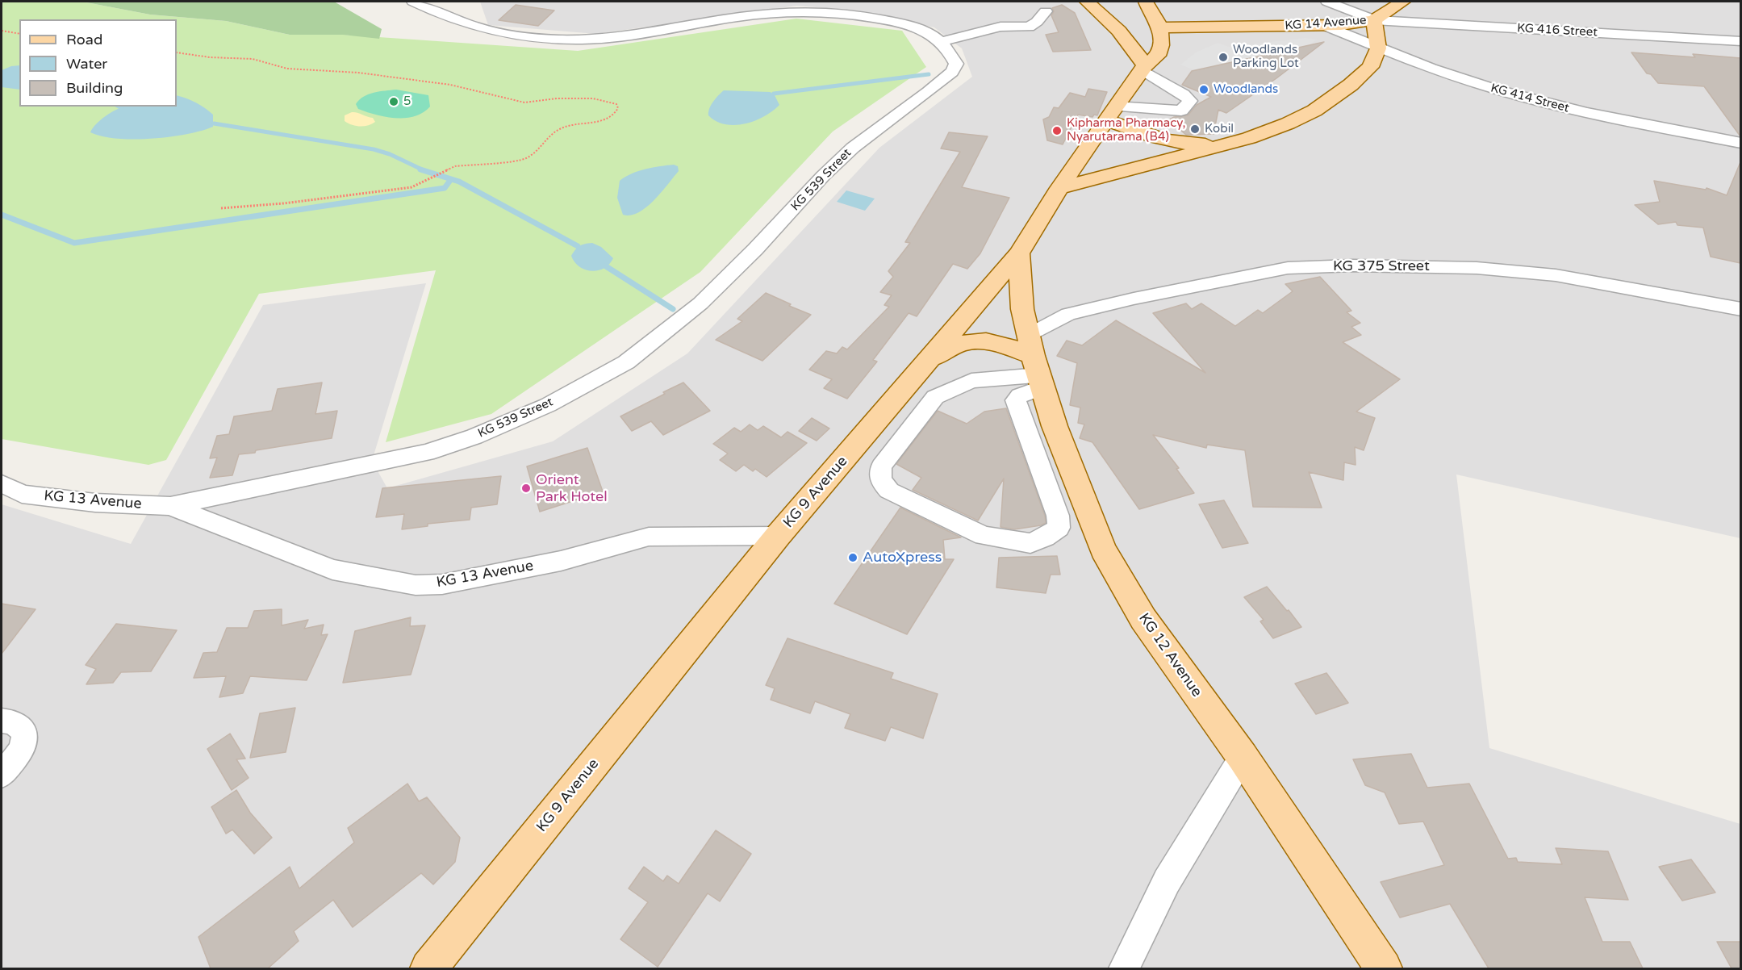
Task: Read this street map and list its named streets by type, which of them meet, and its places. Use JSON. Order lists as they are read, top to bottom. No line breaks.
{"streets":{"main road":["KG 14 Avenue","KG 9 Avenue","KG 12 Avenue"],"street":["KG 416 Street","KG 414 Street","KG 539 Street","KG 375 Street","KG 13 Avenue"]},"crossings":[["KG 14 Avenue","KG 416 Street"],["KG 14 Avenue","KG 414 Street"],["KG 14 Avenue","KG 9 Avenue"],["KG 539 Street","KG 13 Avenue"],["KG 375 Street","KG 12 Avenue"],["KG 9 Avenue","KG 13 Avenue"],["KG 9 Avenue","KG 12 Avenue"]],"places":["Woodlands Parking Lot","Woodlands","5","Kobil","Kipharma Pharmacy, Nyarutarama (B4)","Orient Park Hotel","AutoXpress"],"legend":["Road","Water","Building"]}
